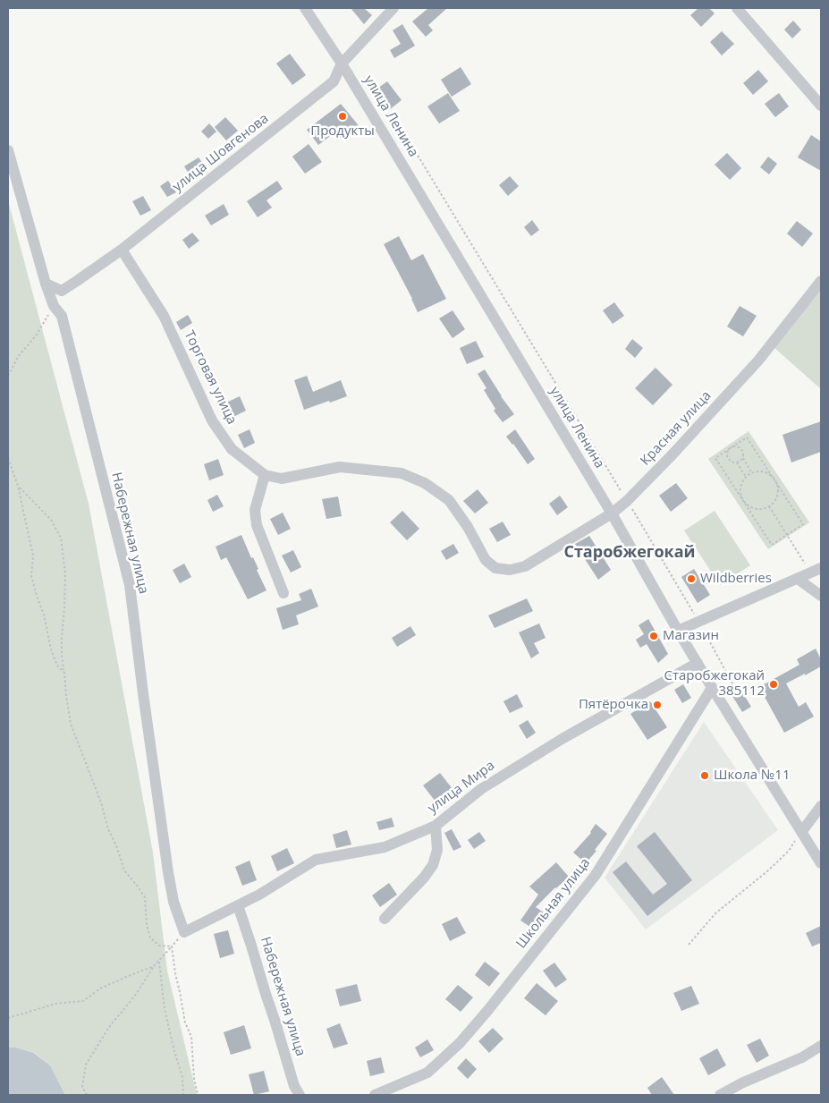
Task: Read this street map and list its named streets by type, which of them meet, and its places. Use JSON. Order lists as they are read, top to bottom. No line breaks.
{"streets":{"street":["улица Ленина","улица Шовгенова","Торговая улица","Красная улица","Набережная улица","улица Мира","Школьная улица"]},"crossings":[["улица Ленина","улица Шовгенова"],["улица Ленина","Красная улица"],["улица Ленина","улица Мира"],["улица Ленина","Школьная улица"],["улица Шовгенова","Торговая улица"],["Торговая улица","Красная улица"],["Набережная улица","улица Мира"]],"districts":["Старобжегокай"],"places":["Продукты","Wildberries","Магазин","Старобжегокай 385112","Пятёрочка","Школа №11"]}
